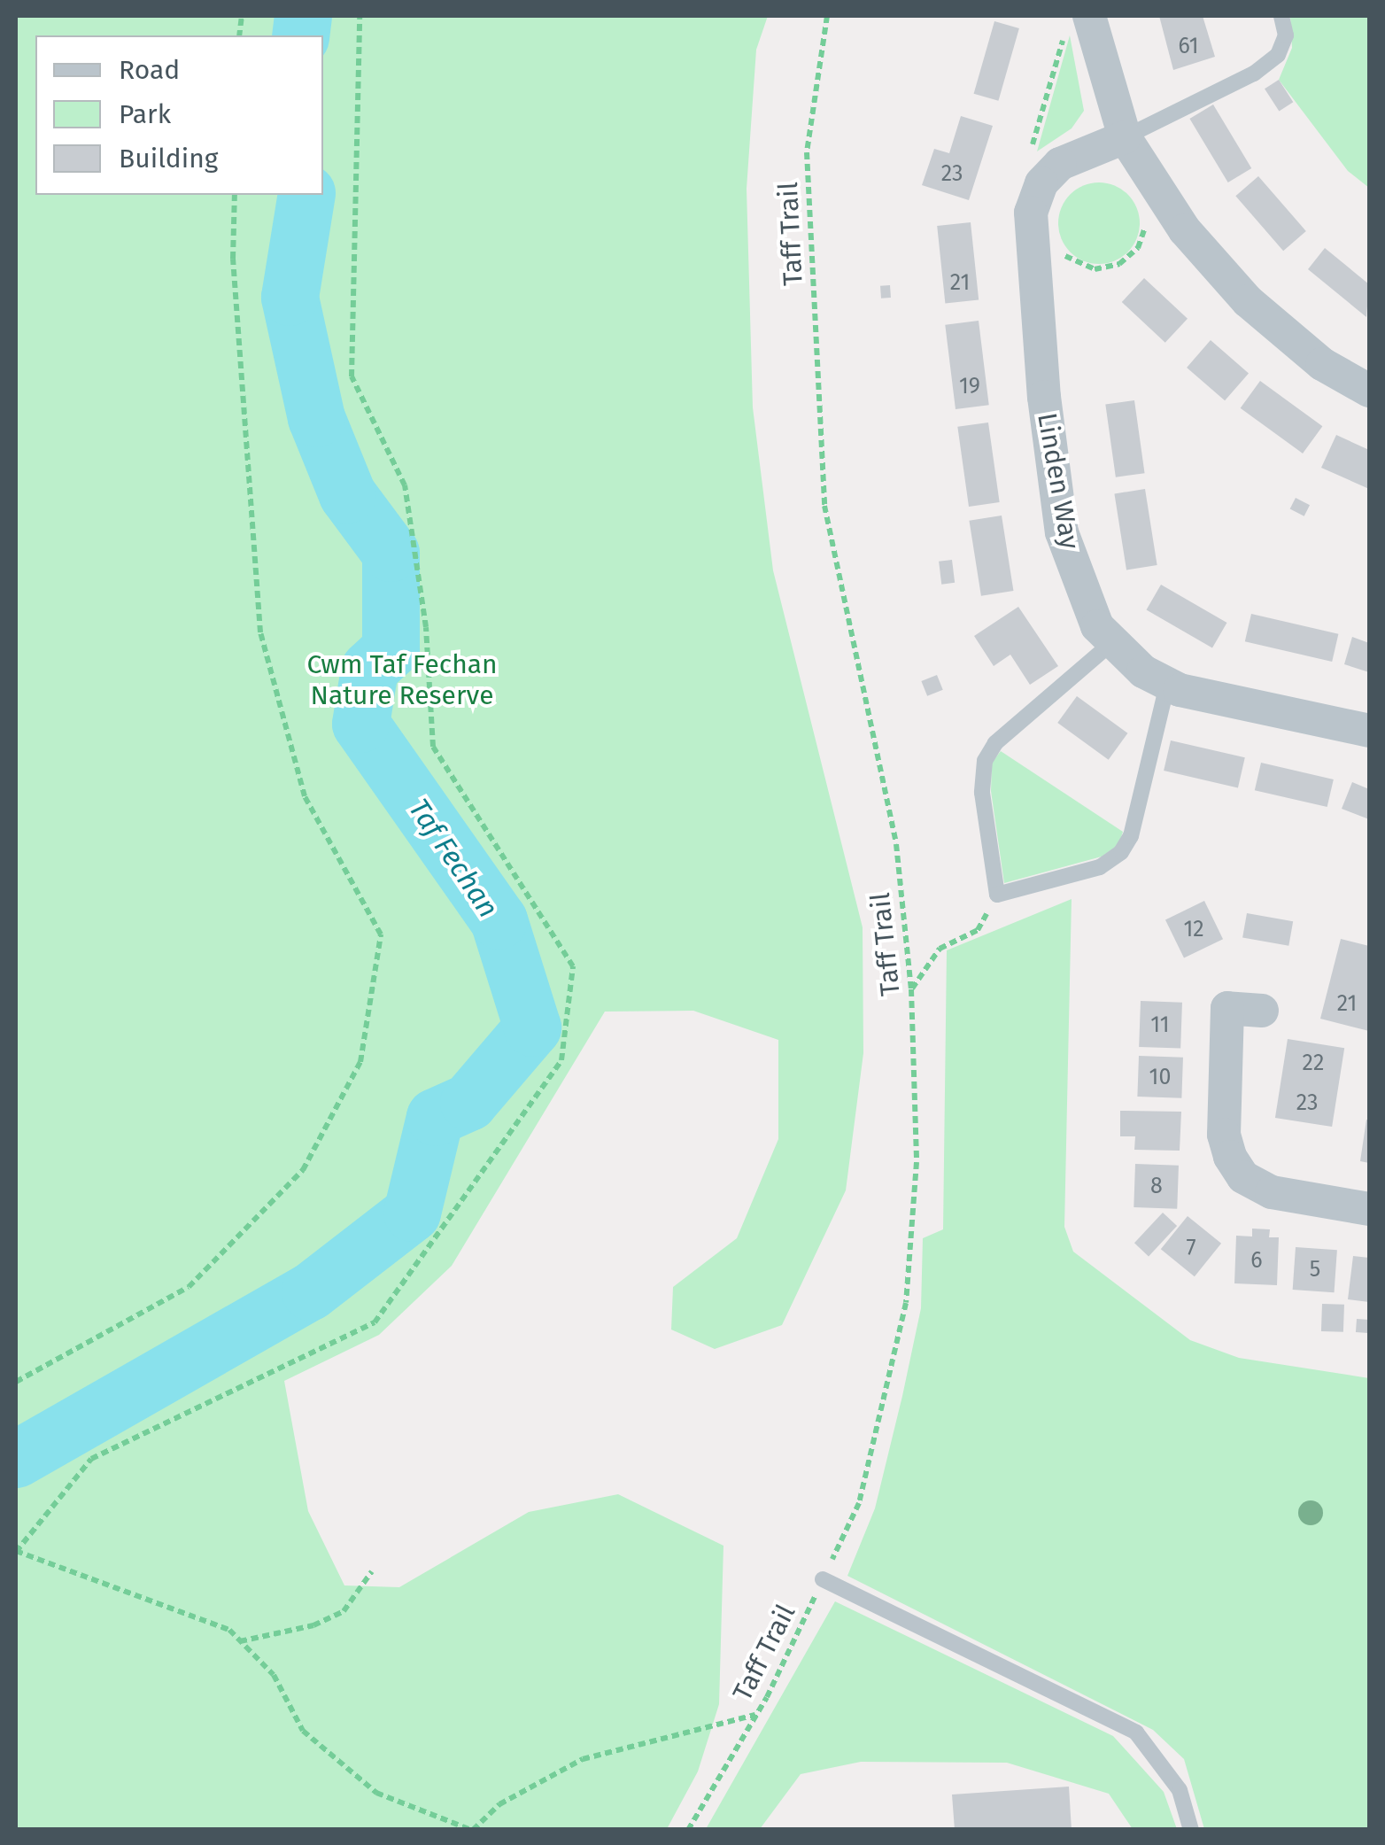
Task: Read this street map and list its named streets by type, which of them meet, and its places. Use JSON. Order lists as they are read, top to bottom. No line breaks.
{"streets":{"street":["Linden Way"],"path":["Taff Trail"]},"water":["Taf Fechan"],"parks":["Cwm Taf Fechan Nature Reserve"],"house_numbers":["61","23","21","19","12","21","11","22","10","23","8","7","6","5"],"legend":["Road","Park","Building"]}
